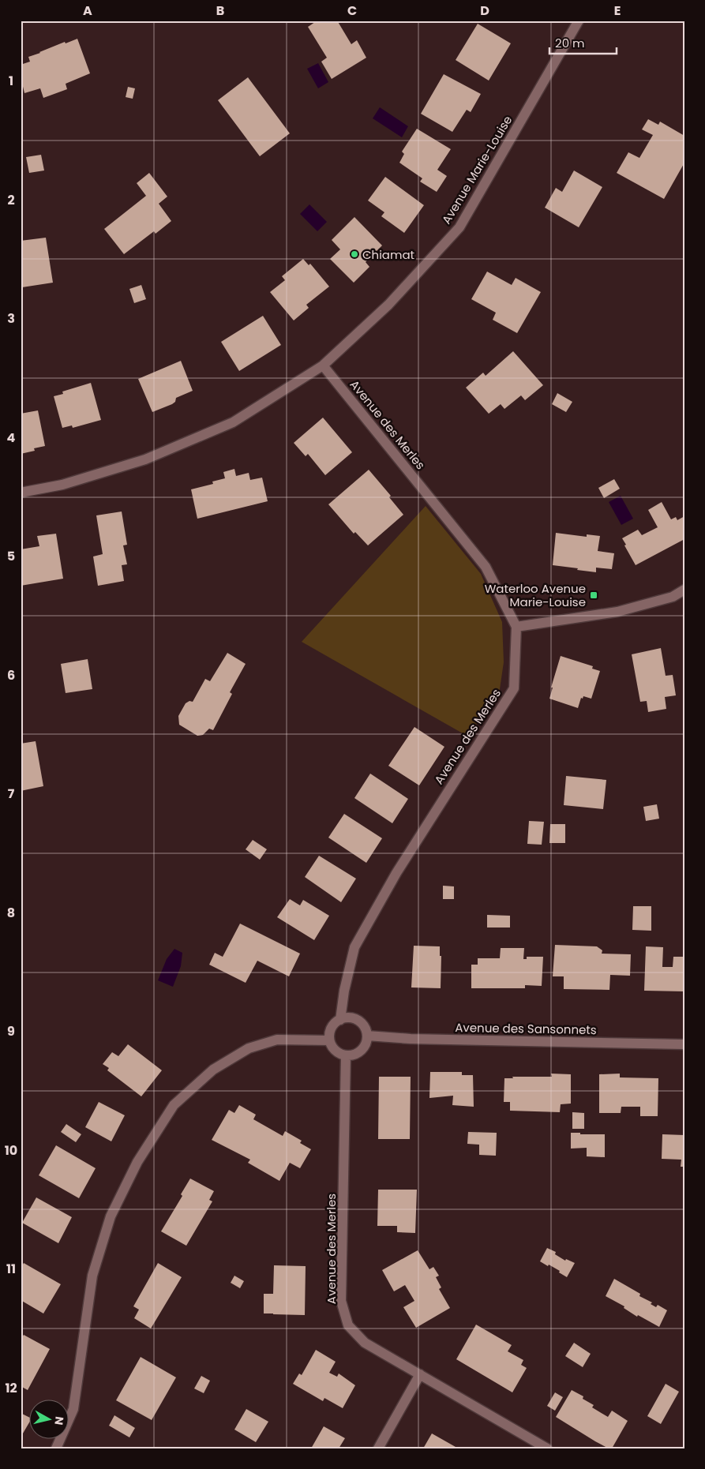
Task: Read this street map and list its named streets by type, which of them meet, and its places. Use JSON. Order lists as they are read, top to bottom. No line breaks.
{"streets":{"street":["Avenue Marie-Louise","Avenue des Merles","Avenue des Sansonnets"]},"crossings":[["Avenue Marie-Louise","Avenue des Merles"],["Avenue des Merles","Avenue des Sansonnets"]],"places":{"other":["Chiamat"],"transit":["Waterloo Avenue Marie-Louise"]},"scale_bar":"20 m","north":"right","grid":{"columns":["A","B","C","D","E"],"rows":["1","2","3","4","5","6","7","8","9","10","11","12"]}}
